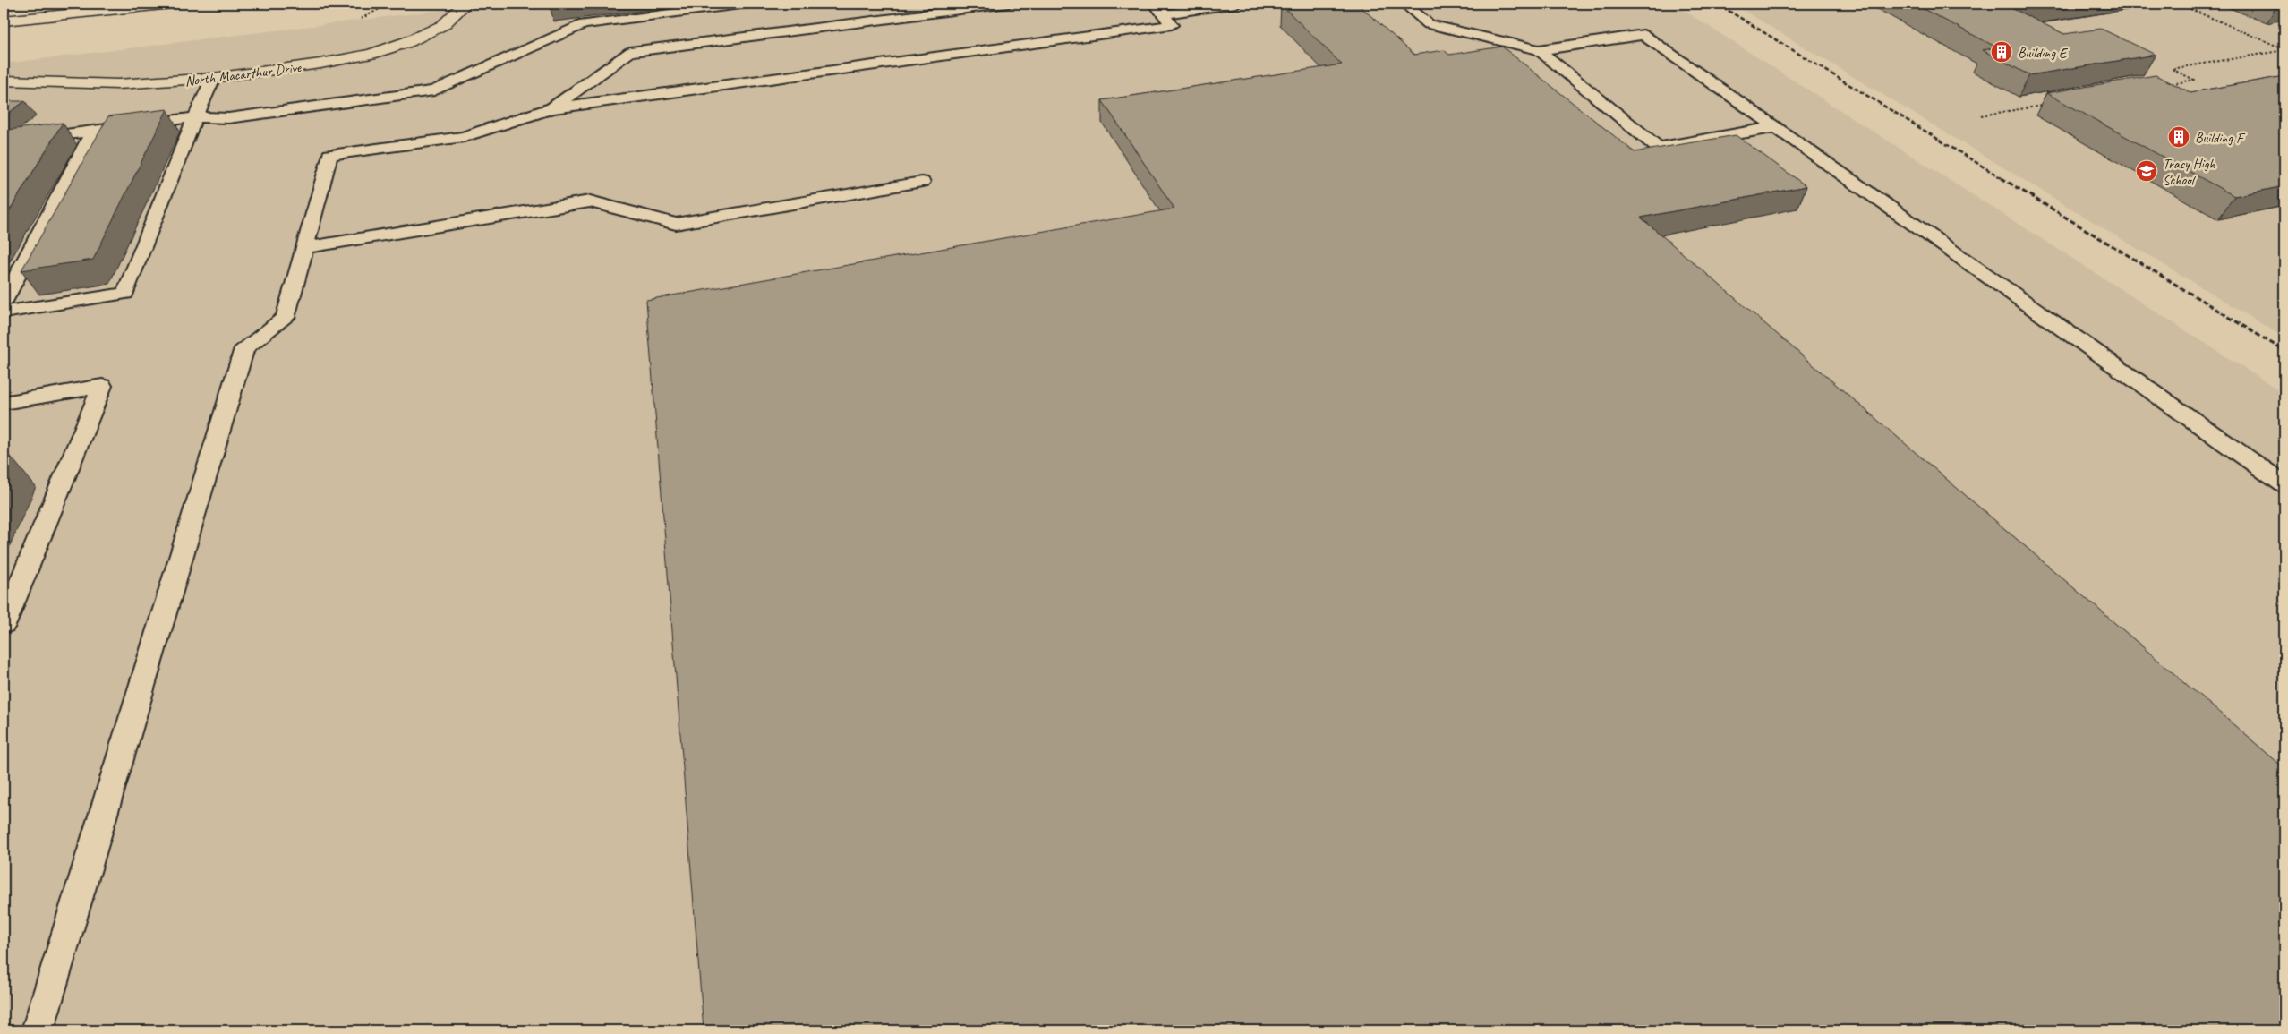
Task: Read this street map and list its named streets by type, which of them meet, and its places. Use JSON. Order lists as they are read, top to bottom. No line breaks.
{"streets":{"main road":["North Macarthur Drive"]},"places":{"building":["Building E","Building F"],"school or university":["Tracy High School"]}}
